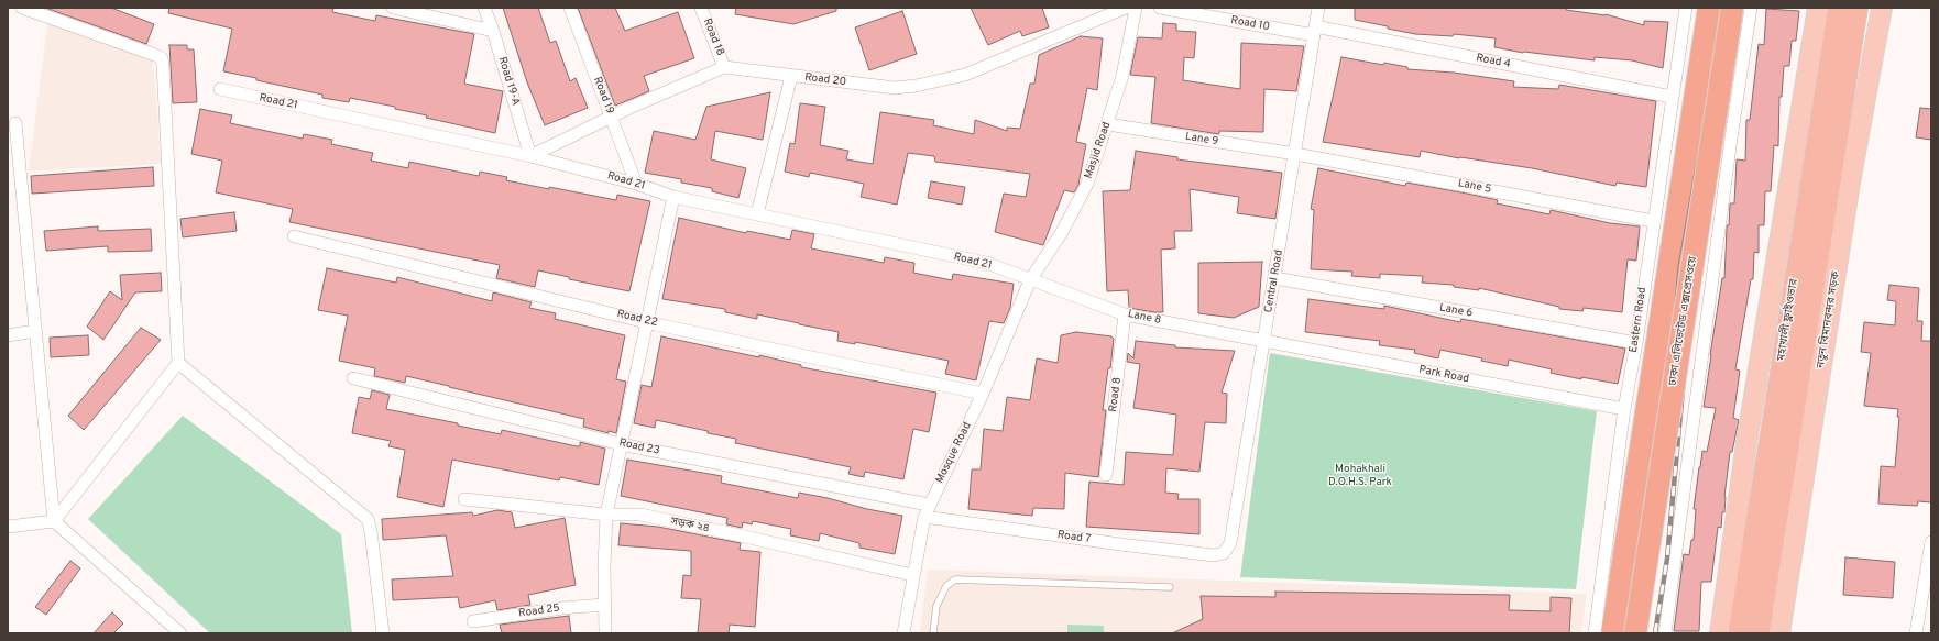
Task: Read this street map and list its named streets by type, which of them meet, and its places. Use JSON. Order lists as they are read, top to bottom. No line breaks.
{"streets":{"highway":["মহাখালী ফ্লাইওভার","ঢাকা এলিভেটেড এক্সপ্রেসওয়ে"],"main road":["নতুন বিমানবন্দর সড়ক"],"street":["Road 10","Road 18","Road 4","Road 20","Road 19-A","Road 19","Road 21","Lane 9","Masjid Road","Lane 5","Central Road","Lane 6","Lane 8","Road 22","Eastern Road","Park Road","Road 8","Road 23","Mosque Road","সড়ক ২৪","Road 7","Road 25"]},"crossings":[["Road 10","Road 4"],["Road 10","Central Road"],["Road 18","Road 20"],["Road 4","Central Road"],["Road 4","Eastern Road"],["Road 19-A","Road 21"],["Road 19","Road 21"],["Road 21","Masjid Road"],["Road 21","Lane 8"],["Road 21","Mosque Road"],["Lane 9","Masjid Road"],["Lane 9","Lane 5"],["Lane 9","Central Road"],["Masjid Road","Lane 8"],["Masjid Road","Mosque Road"],["Lane 5","Central Road"],["Lane 5","Eastern Road"],["Central Road","Lane 6"],["Central Road","Lane 8"],["Central Road","Park Road"],["Central Road","Road 7"],["Lane 6","Eastern Road"],["Lane 8","Park Road"],["Lane 8","Road 8"],["Lane 8","Mosque Road"],["Road 22","Mosque Road"],["Eastern Road","Park Road"],["Road 23","Mosque Road"],["Road 23","Road 7"],["Mosque Road","সড়ক ২৪"],["Mosque Road","Road 7"]],"parks":["Mohakhali D.O.H.S. Park"]}
